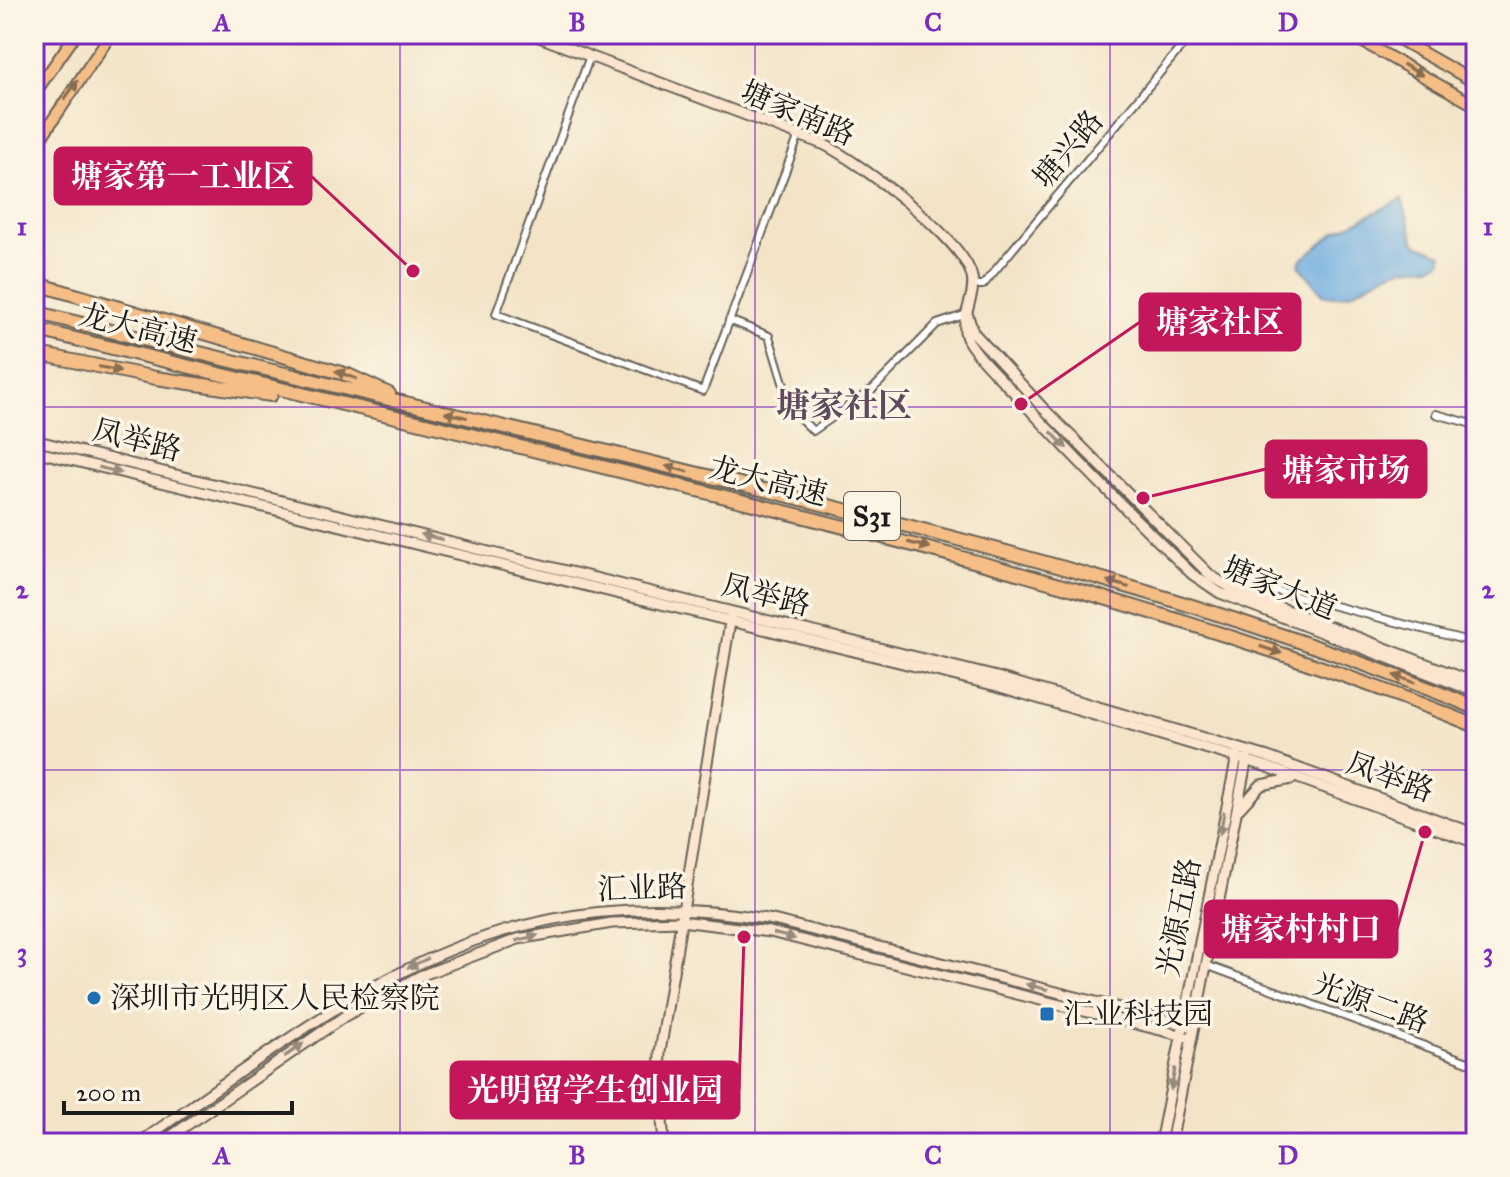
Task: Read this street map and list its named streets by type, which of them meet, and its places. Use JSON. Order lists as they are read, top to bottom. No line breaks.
{"streets":{"highway":["龙大高速","S31"],"street":["塘家南路","塘兴路","凤举路","塘家大道","汇业路","光源五路","光源二路"]},"crossings":[["塘家南路","塘兴路"],["凤举路","光源五路"],["汇业路","光源五路"],["光源五路","光源二路"]],"districts":["塘家社区"],"places":{"other":["塘家第一工业区","塘家社区","塘家市场","塘家村村口","光明留学生创业园","深圳市光明区人民检察院"],"transit":["汇业科技园"]},"scale_bar":"200 m","grid":{"columns":["A","B","C","D"],"rows":["1","2","3"]}}
